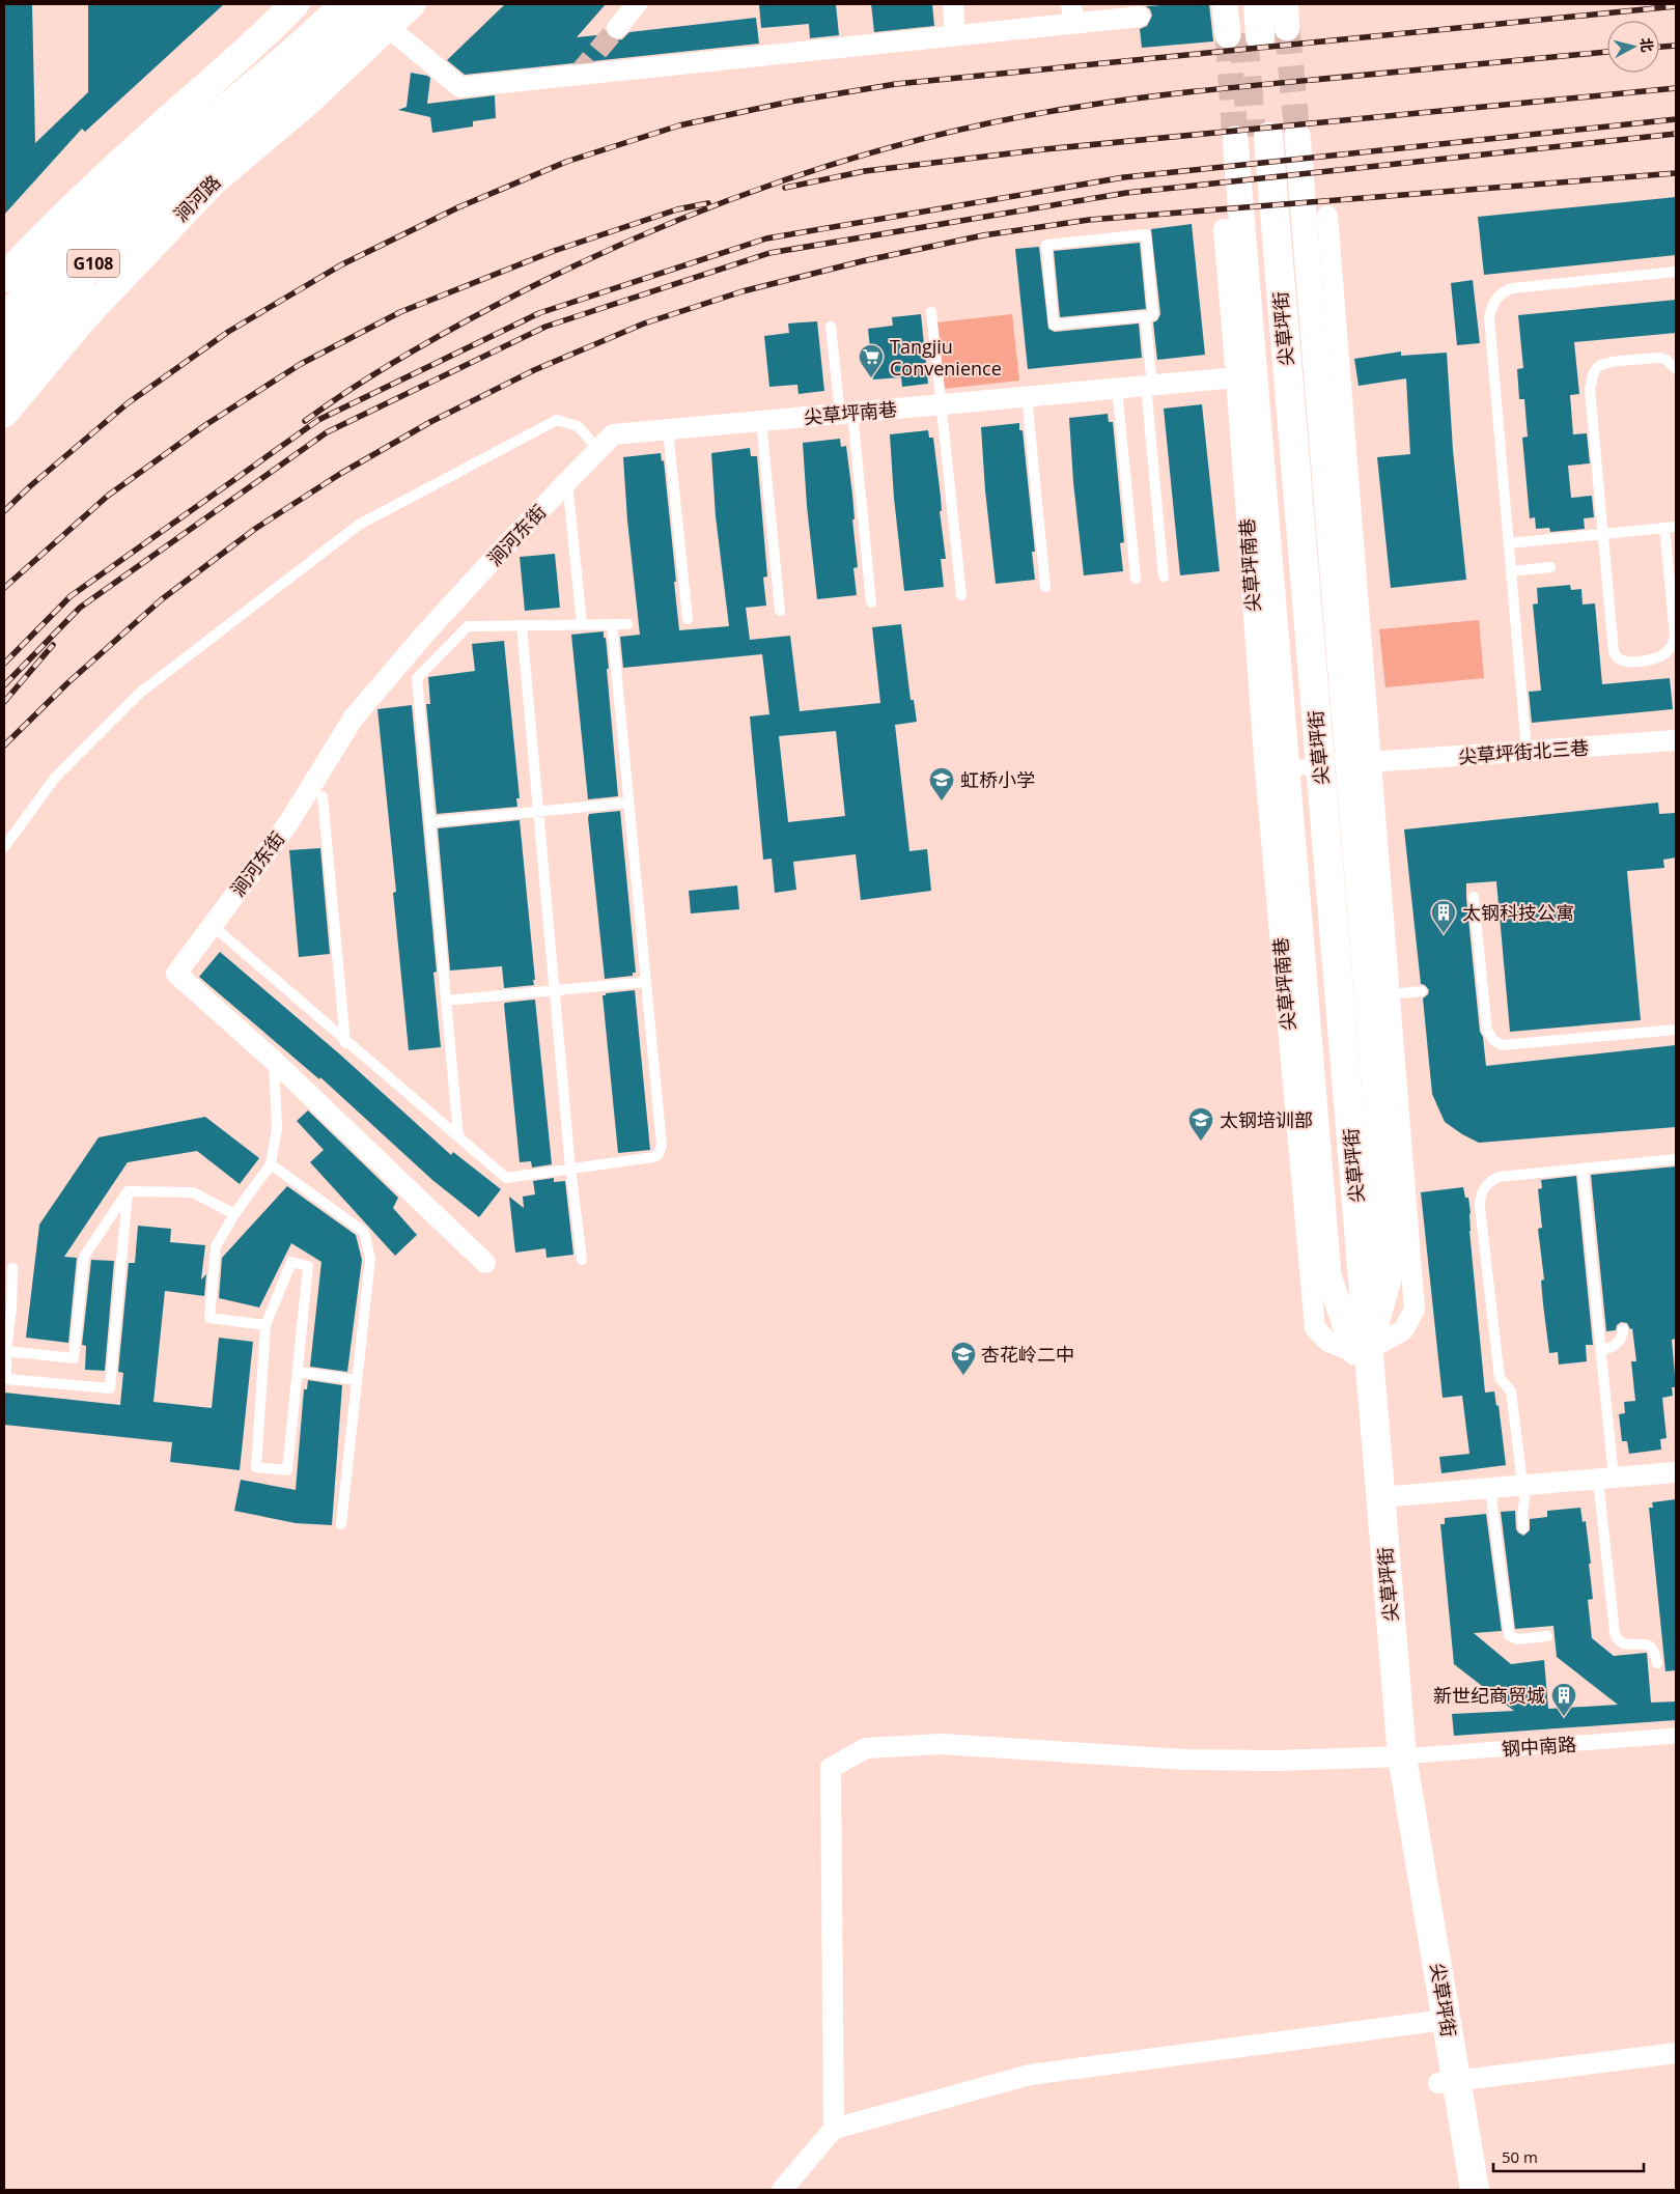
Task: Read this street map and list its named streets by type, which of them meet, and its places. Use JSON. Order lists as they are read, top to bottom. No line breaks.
{"streets":{"main road":["涧河路","G108","尖草坪街"],"street":["尖草坪南巷","涧河东街","尖草坪街北三巷","钢中南路"]},"crossings":[["尖草坪街","尖草坪南巷"],["尖草坪街","钢中南路"],["尖草坪南巷","涧河东街"]],"places":{"supermarket":["Tangjiu Convenience"],"school or university":["虹桥小学","太钢培训部","杏花岭二中"],"building":["太钢科技公寓","新世纪商贸城"]},"scale_bar":"50 m","north":"right"}
